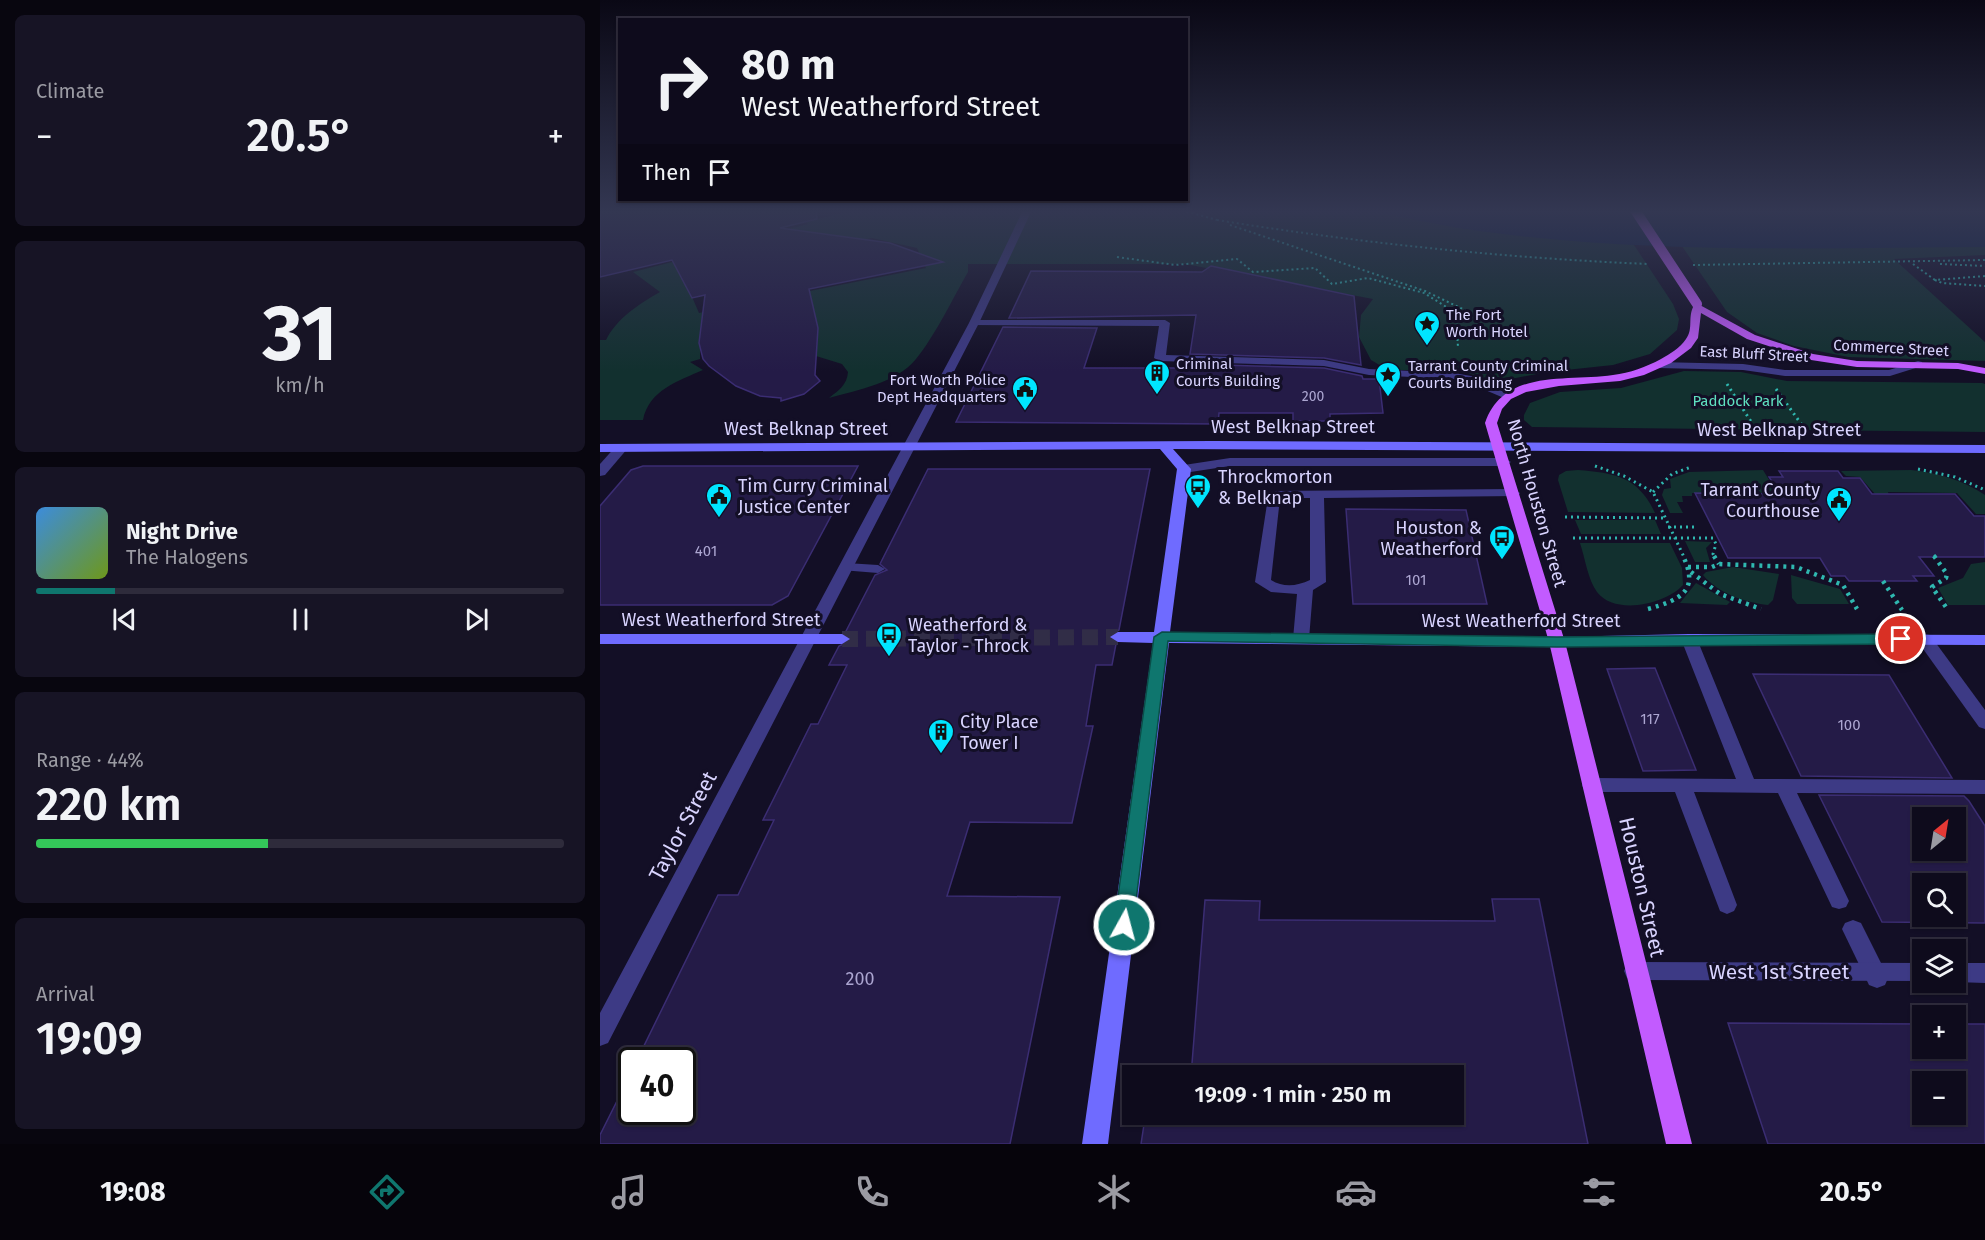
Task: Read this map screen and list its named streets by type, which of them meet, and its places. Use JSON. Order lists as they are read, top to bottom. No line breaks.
{"streets":{"main road":["Commerce Street","West Belknap Street","North Houston Street","West Weatherford Street","Houston Street"],"street":["East Bluff Street","Taylor Street","West 1st Street"]},"crossings":[["Commerce Street","East Bluff Street"],["Commerce Street","North Houston Street"],["East Bluff Street","North Houston Street"],["West Belknap Street","North Houston Street"],["West Belknap Street","Taylor Street"],["North Houston Street","West Weatherford Street"],["North Houston Street","Houston Street"],["West Weatherford Street","Taylor Street"],["West Weatherford Street","Houston Street"],["Houston Street","West 1st Street"]],"parks":["Paddock Park"],"places":{"place":["The Fort Worth Hotel","Tarrant County Criminal Courts Building"],"building":["Criminal Courts Building","City Place Tower I"],"public building":["Fort Worth Police Dept Headquarters","Tim Curry Criminal Justice Center","Tarrant County Courthouse"],"bus stop":["Throckmorton & Belknap","Houston & Weatherford","Weatherford & Taylor - Throck"]},"house_numbers":["200","401","101","117","100","200"],"north":"top right","page":{"tile":["Climate",["31","km/h"],["Range · 44%","220 km"],["Arrival","19:09"]],"turn":["80 m","West Weatherford Street"],"heat":["−","20.5°","+"],"then":"Then","song":["Night Drive","The Halogens"],"map_buttons":["+","−"],"limit":"40","trip":"19:09 · 1 min · 250 m","tabs":["19:08","20.5°"]}}
